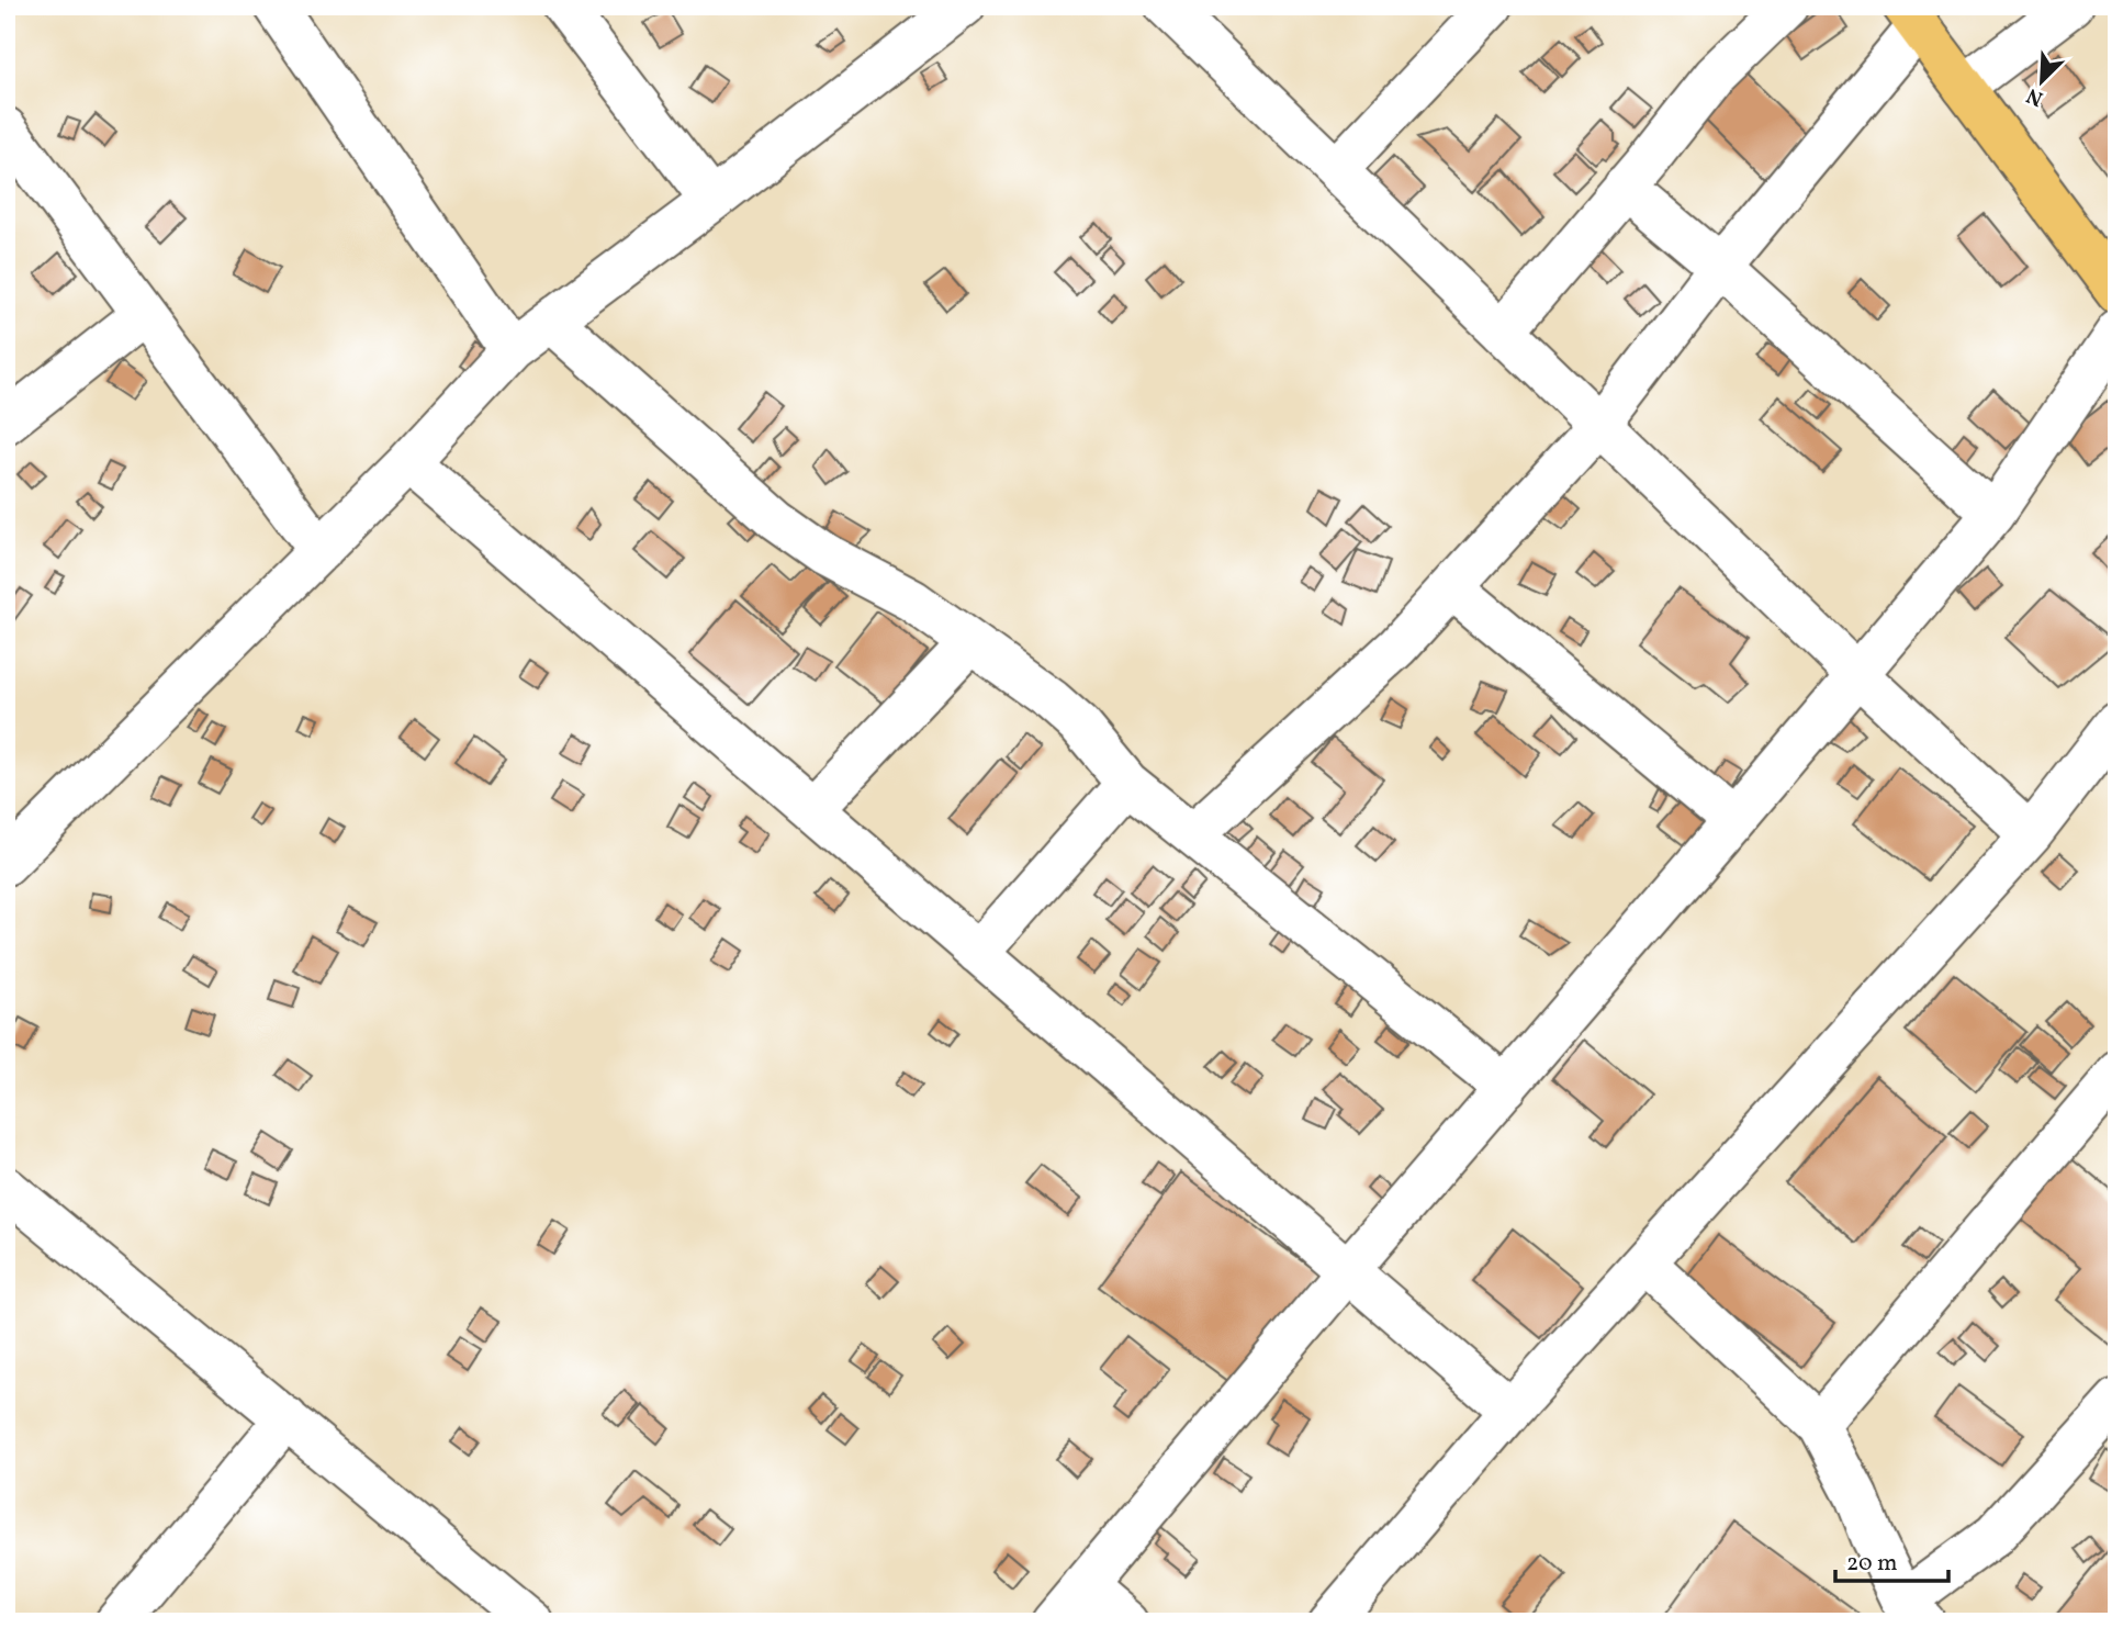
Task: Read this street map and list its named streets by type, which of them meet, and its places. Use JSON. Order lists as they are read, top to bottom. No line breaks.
{"scale_bar":"20 m","north":"bottom left"}
